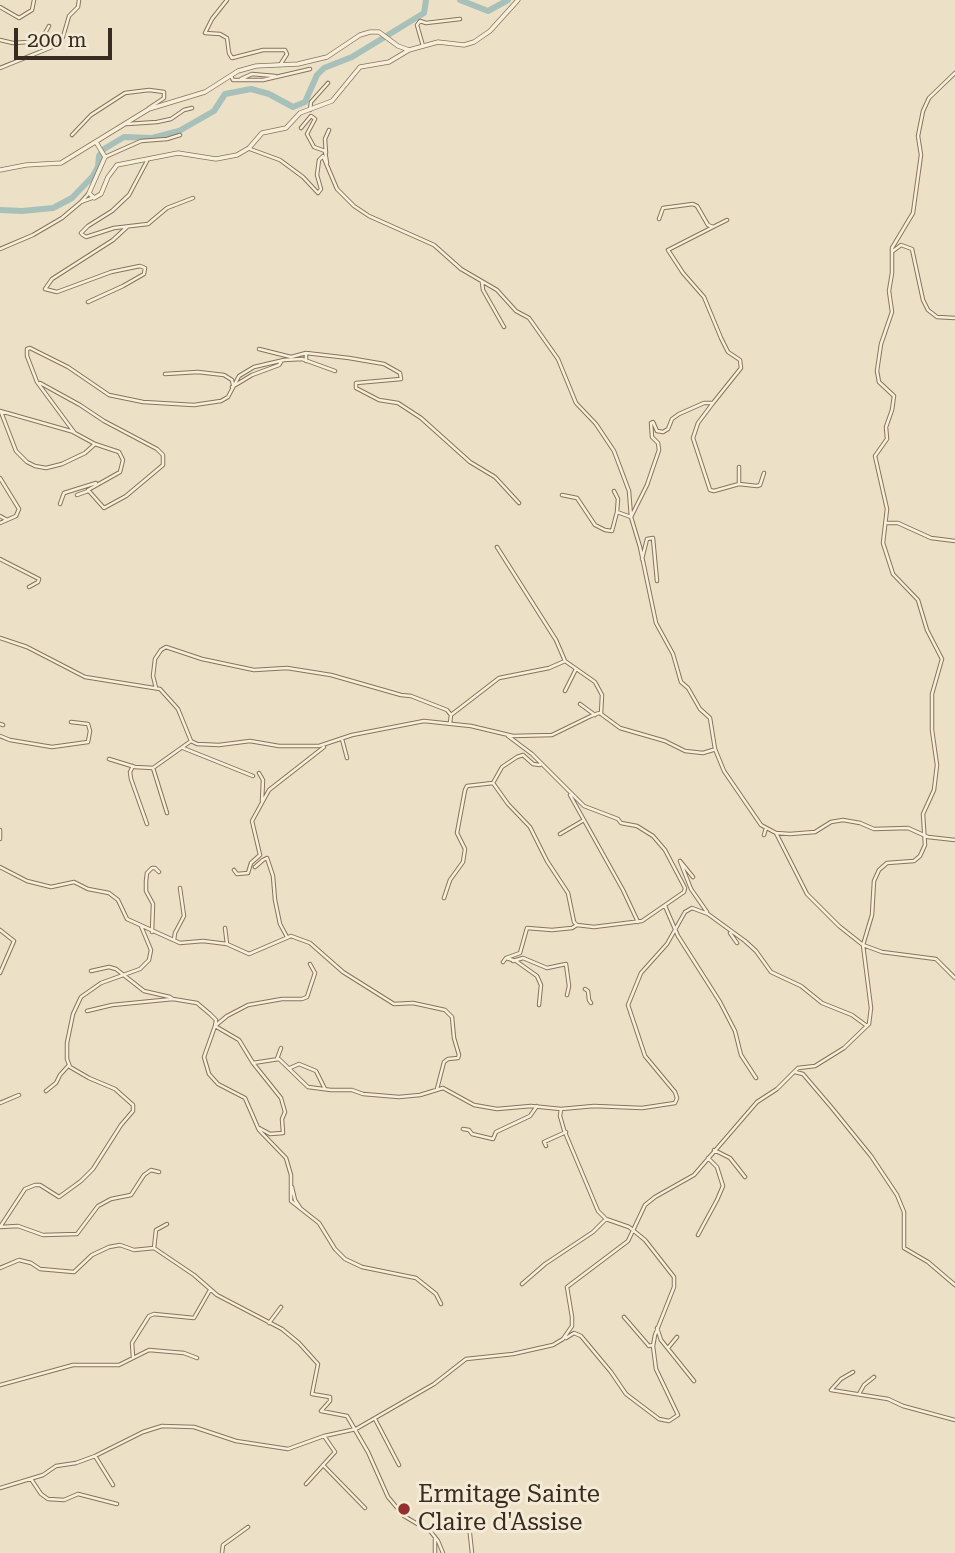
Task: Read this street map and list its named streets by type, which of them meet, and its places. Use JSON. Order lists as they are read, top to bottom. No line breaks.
{"places":["Ermitage Sainte Claire d'Assise"],"scale_bar":"200 m"}
